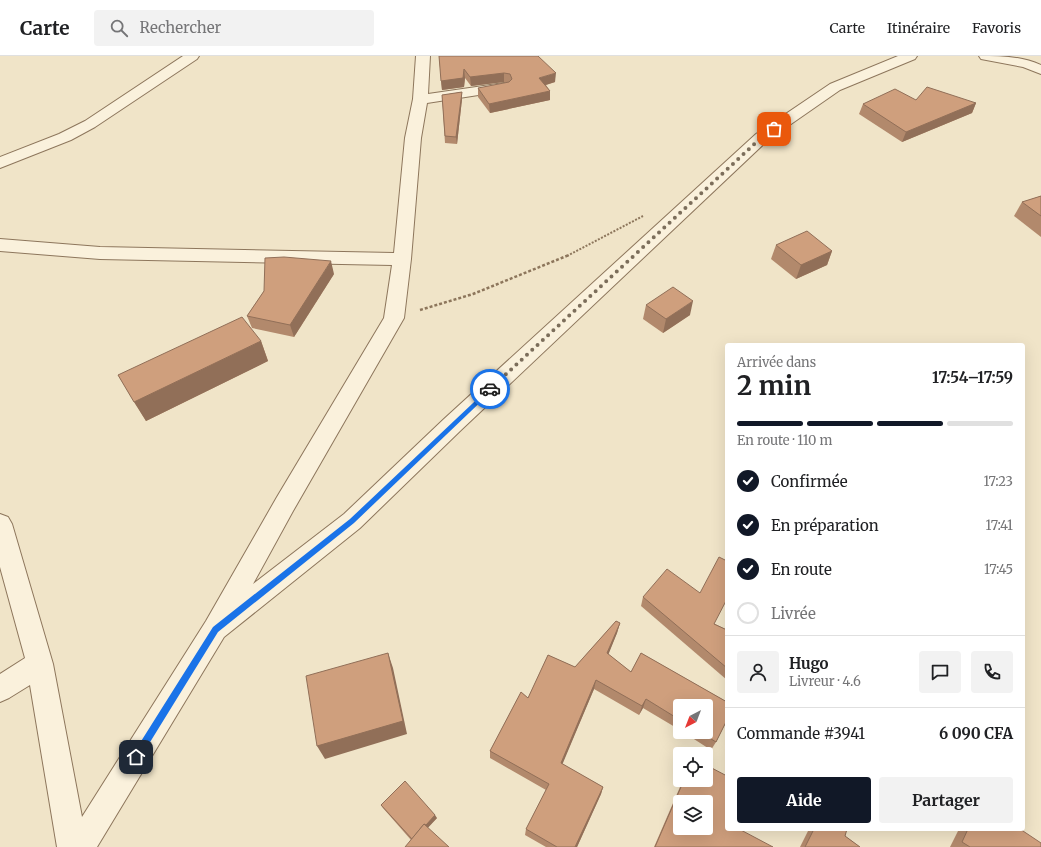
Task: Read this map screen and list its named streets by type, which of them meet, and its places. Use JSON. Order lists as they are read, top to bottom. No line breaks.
{"north":"bottom left","page":{"header":"Carte","search":"Rechercher","nav":["Carte","Itinéraire","Favoris"],"heading":["2 min","Arrivée dans","17:54–17:59"],"panel":["Hugo","Livreur · 4.6","Commande #3941","6 090 CFA"],"bar":"En route · 110 m","list":[["Confirmée","17:23"],["En préparation","17:41"],["En route","17:45"],"Livrée"],"buttons":["Aide","Partager"]}}
